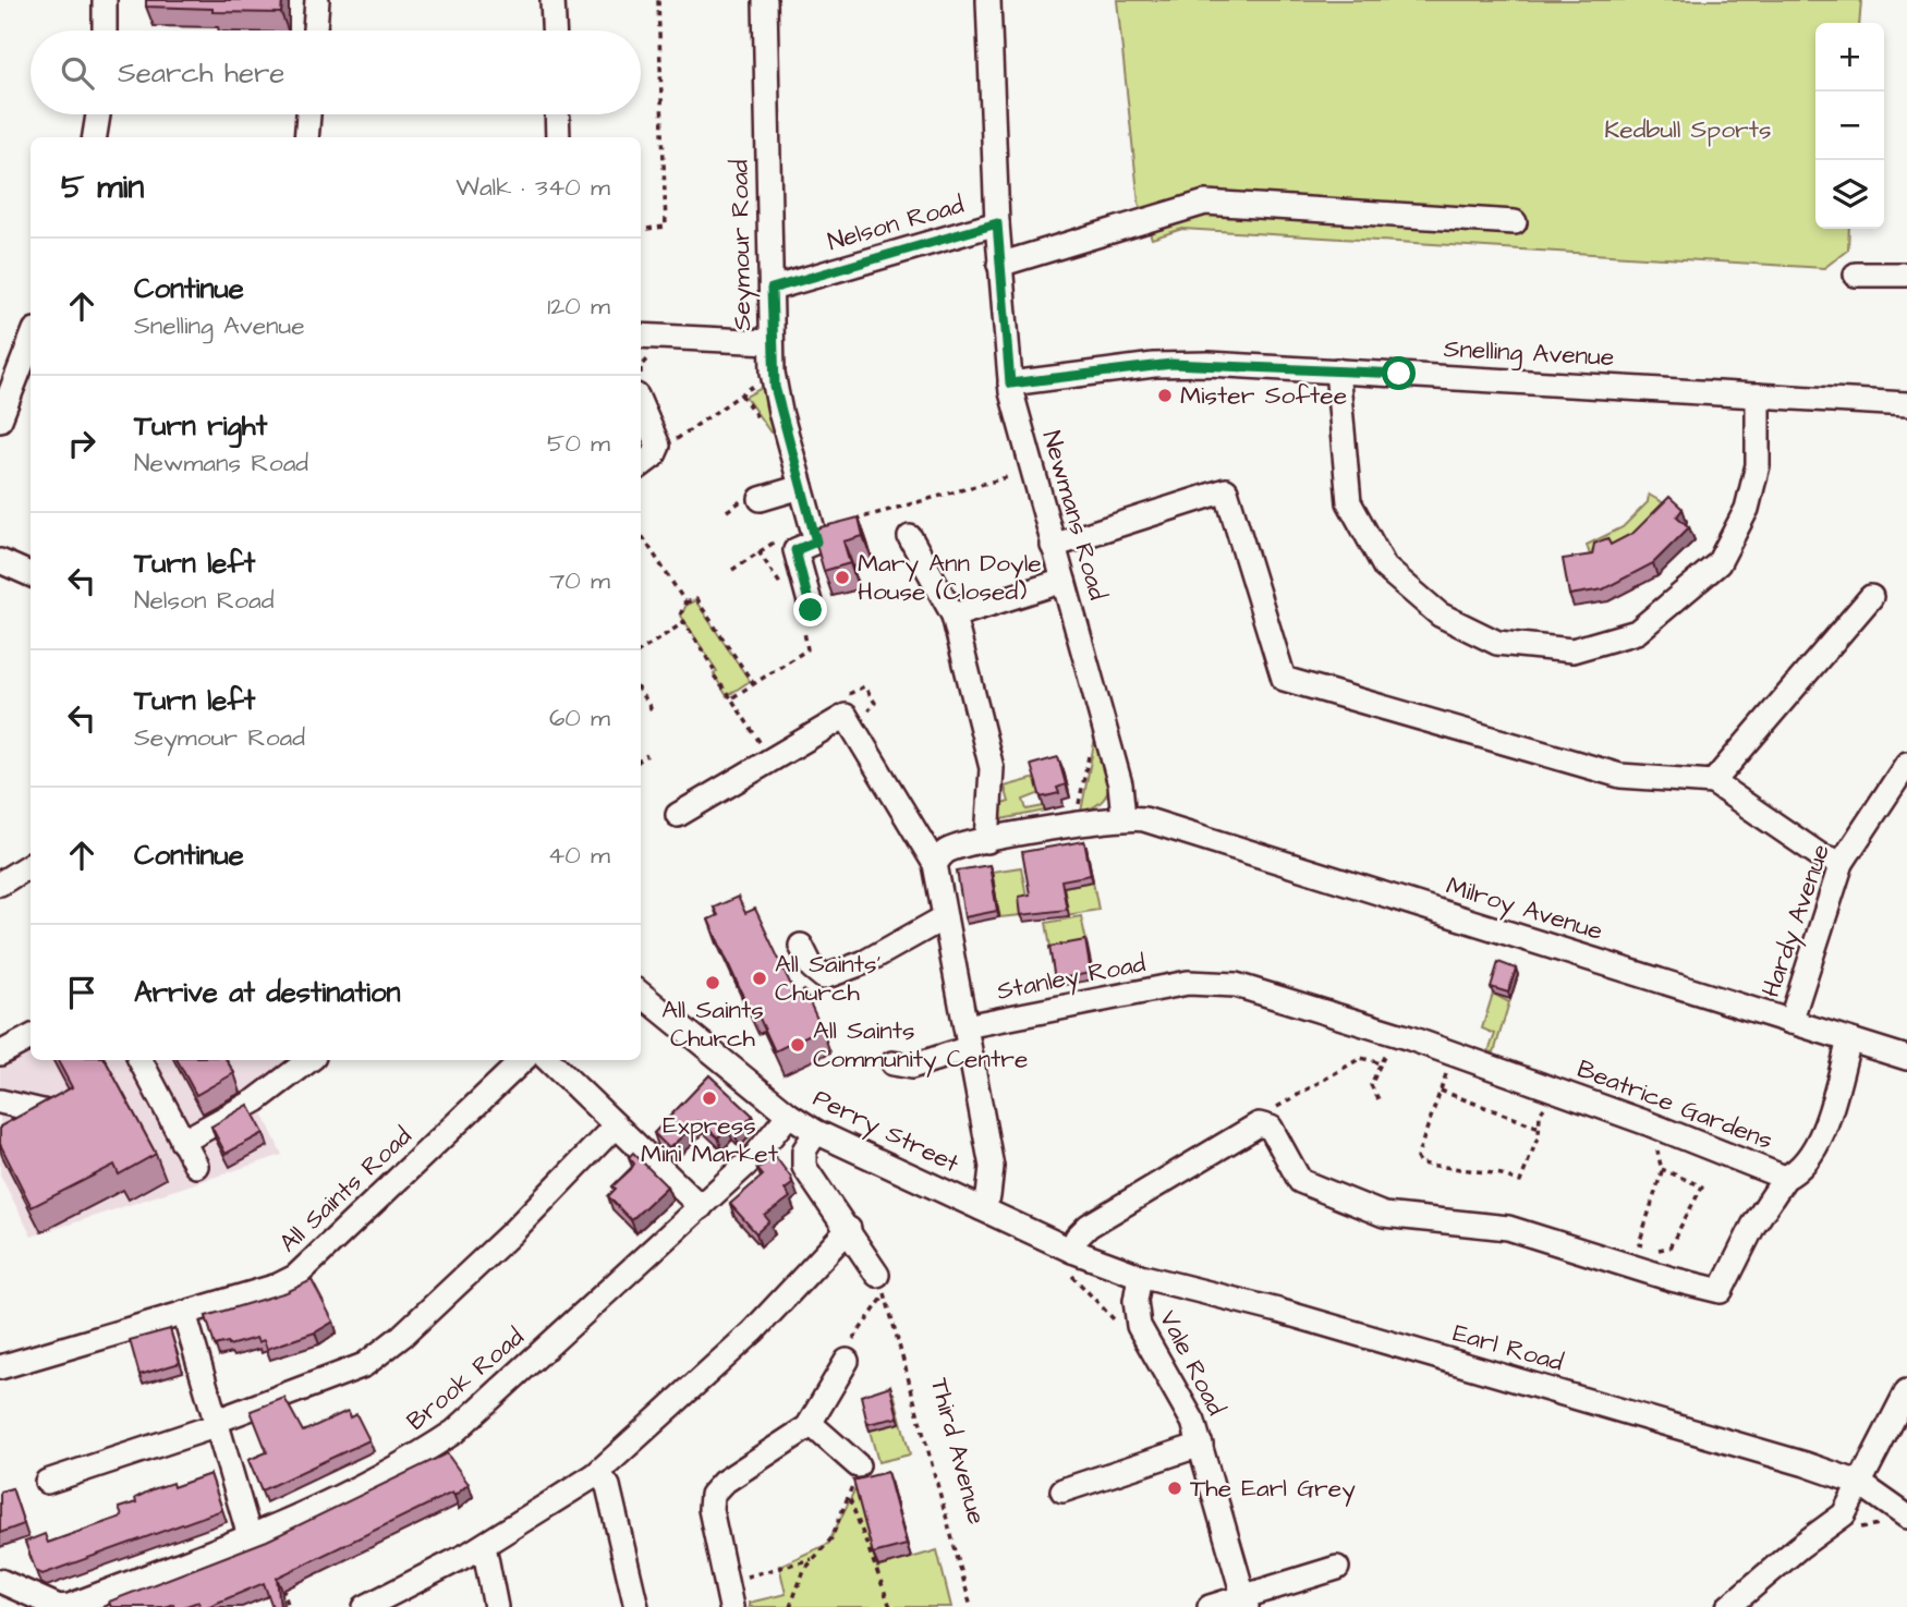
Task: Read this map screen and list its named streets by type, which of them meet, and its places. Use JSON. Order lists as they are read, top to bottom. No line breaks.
{"streets":{"street":["Nelson Road","Seymour Road","Snelling Avenue","Newmans Road","Milroy Avenue","Hardy Avenue","Stanley Road","Beatrice Gardens","Perry Street","All Saints Road","Earl Road","Vale Road","Brook Road"],"path":["Third Avenue"]},"crossings":[["Nelson Road","Seymour Road"],["Nelson Road","Newmans Road"],["Snelling Avenue","Newmans Road"],["Newmans Road","Milroy Avenue"],["Milroy Avenue","Hardy Avenue"],["Stanley Road","Beatrice Gardens"],["Perry Street","Earl Road"],["Perry Street","Vale Road"],["Perry Street","Brook Road"],["Earl Road","Vale Road"]],"parks":["Kedbull Sports"],"places":["Mister Softee","Mary Ann Doyle House (Closed)","All Saints' Church","All Saints Church","All Saints Community Centre","Express Mini Market","The Earl Grey"],"page":{"map_buttons":["+","−"],"search":"Search here","heading":["5 min","Walk · 340 m"],"list":[["Continue","Snelling Avenue","120 m"],["Turn right","Newmans Road","50 m"],["Turn left","Nelson Road","70 m"],["Turn left","Seymour Road","60 m"],["Continue","40 m"],"Arrive at destination"]}}
